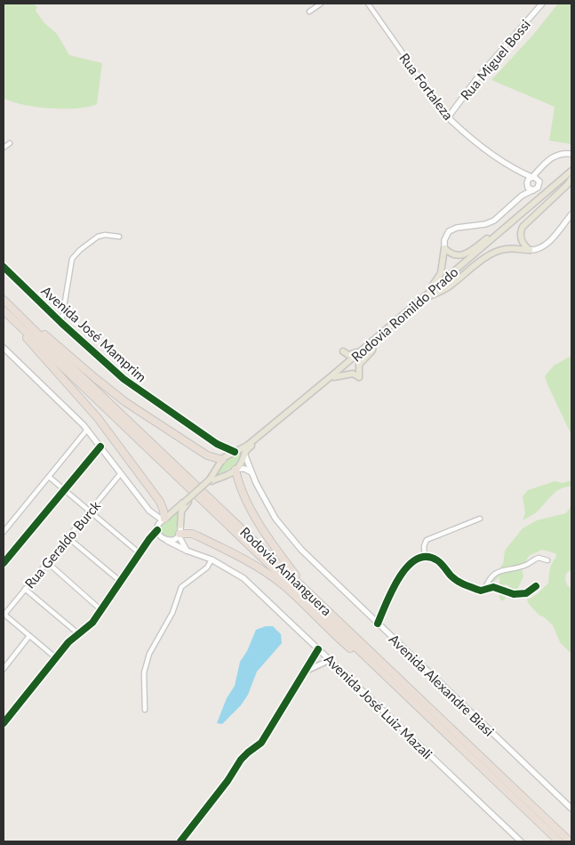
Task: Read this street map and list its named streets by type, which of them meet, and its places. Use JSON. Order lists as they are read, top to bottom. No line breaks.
{"streets":{"highway":["Rodovia Anhanguera"],"main road":["Rua Miguel Bossi","Rua Fortaleza","Rodovia Romildo Prado","Avenida Alexandre Biasi","Avenida José Luiz Mazali"],"street":["Avenida José Mamprim","Rua Geraldo Burck"]},"crossings":[["Rua Miguel Bossi","Rua Fortaleza"],["Rodovia Romildo Prado","Avenida José Mamprim"],["Rodovia Romildo Prado","Avenida Alexandre Biasi"]]}
